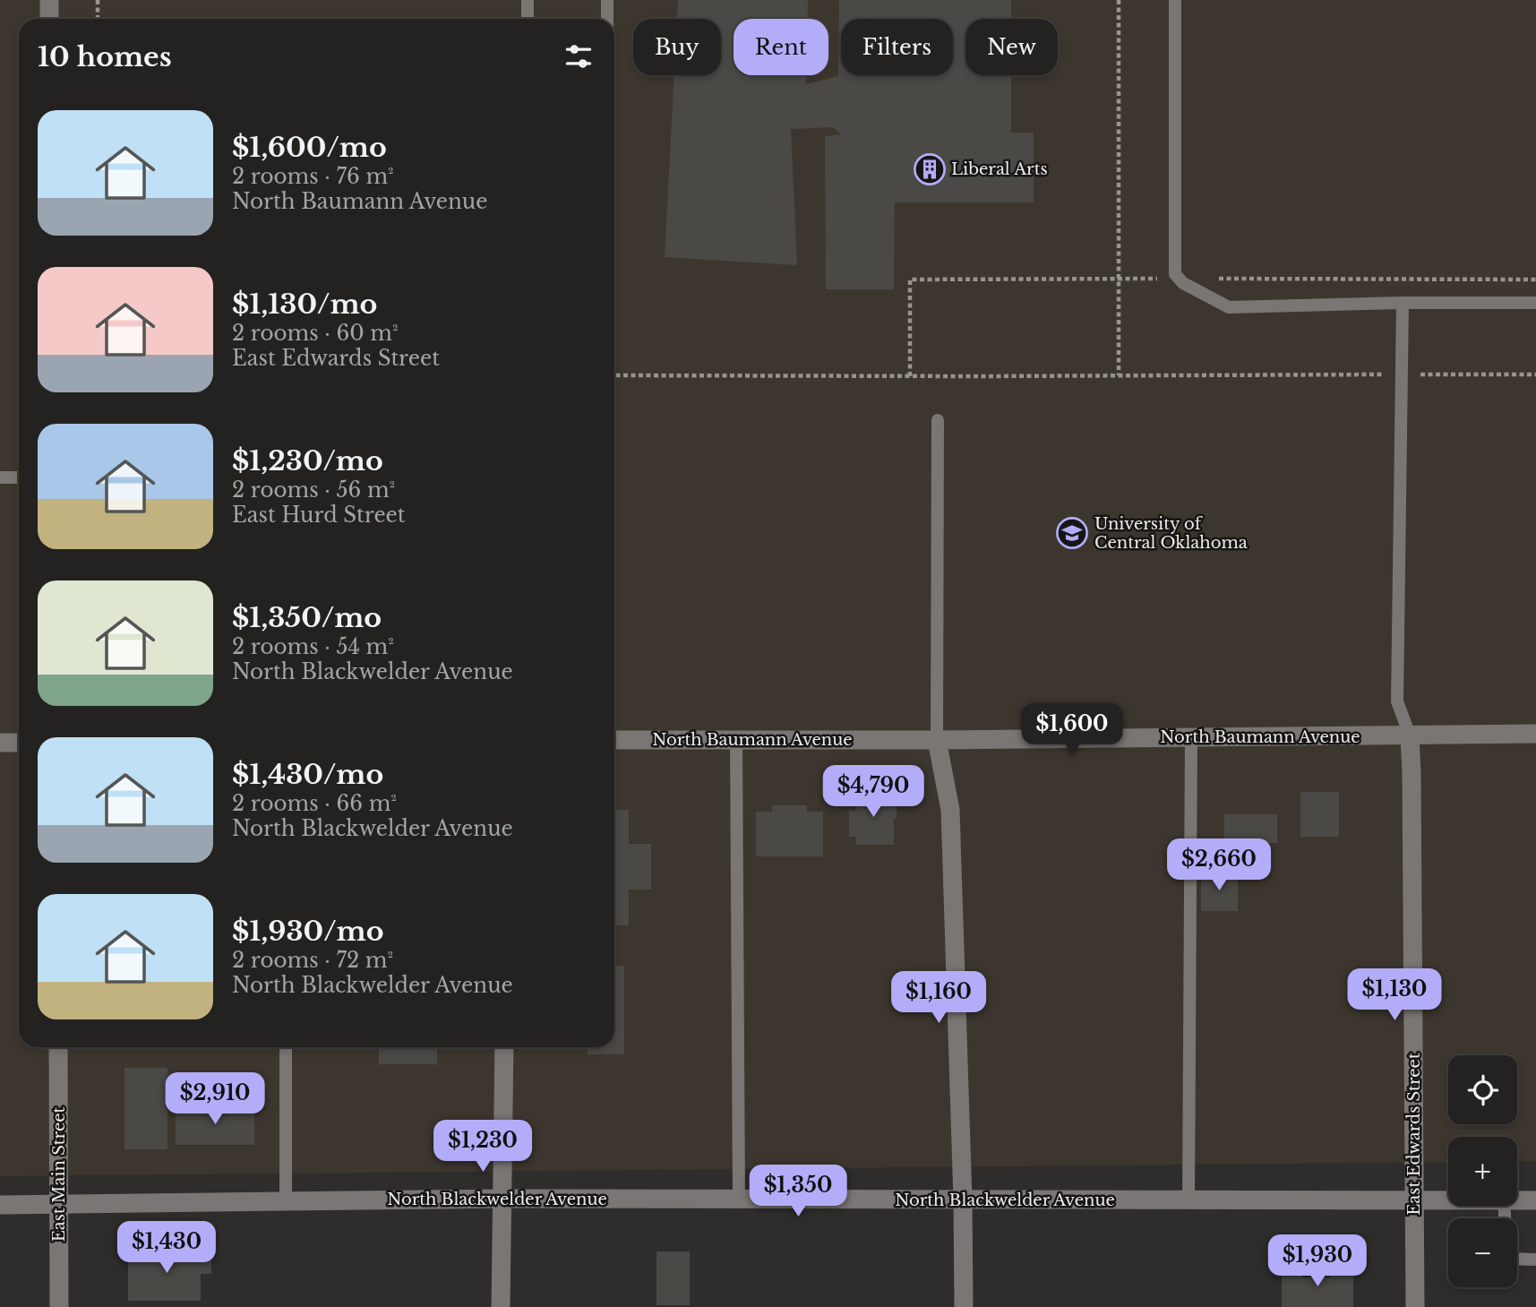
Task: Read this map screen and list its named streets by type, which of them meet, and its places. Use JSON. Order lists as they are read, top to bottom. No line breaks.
{"streets":{"street":["North Baumann Avenue","East Edwards Street","East Main Street","North Blackwelder Avenue"]},"crossings":[["North Baumann Avenue","East Edwards Street"],["East Edwards Street","North Blackwelder Avenue"],["East Main Street","North Blackwelder Avenue"]],"places":{"building":["Liberal Arts"],"school or university":["University of Central Oklahoma"]},"page":{"chip":["Buy","Rent","Filters","New"],"heading":"10 homes","list":[{"name":"$1,600/mo","note":"2 rooms · 76 m² · North Baumann Avenue"},{"name":"$1,130/mo","note":"2 rooms · 60 m² · East Edwards Street"},{"name":"$1,230/mo","note":"2 rooms · 56 m² · East Hurd Street"},{"name":"$1,350/mo","note":"2 rooms · 54 m² · North Blackwelder Avenue"},{"name":"$1,430/mo","note":"2 rooms · 66 m² · North Blackwelder Avenue"},{"name":"$1,930/mo","note":"2 rooms · 72 m² · North Blackwelder Avenue"}],"price":["$1,600","$4,790","$2,660","$1,130","$1,160","$2,910","$1,230","$1,350","$1,430","$1,930"],"map_buttons":["+","−"]}}
